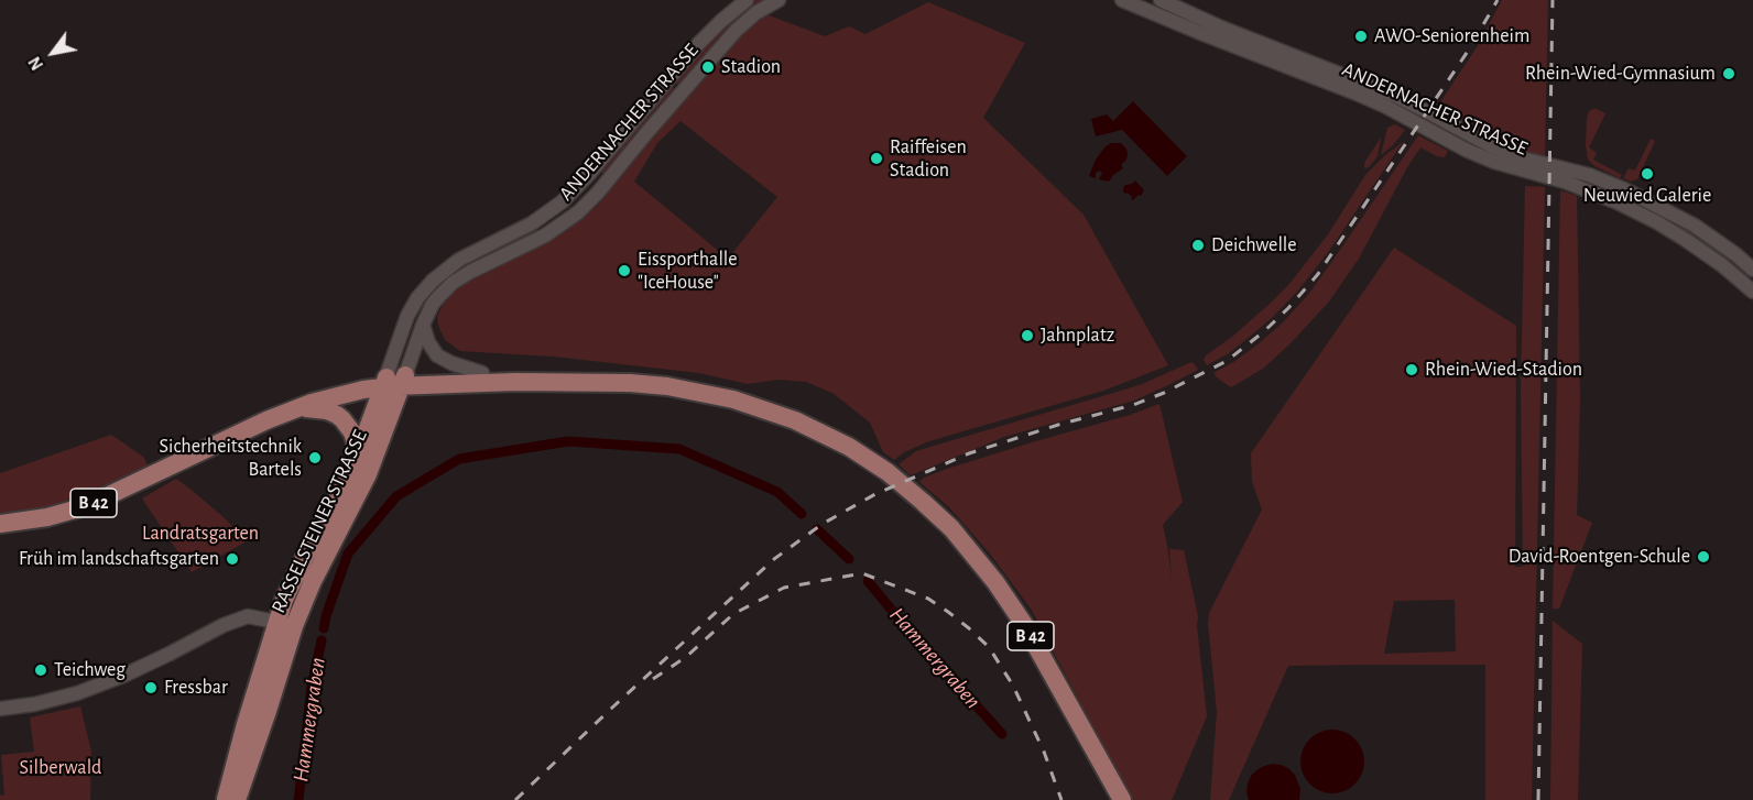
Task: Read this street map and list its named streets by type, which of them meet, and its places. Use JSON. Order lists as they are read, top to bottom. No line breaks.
{"streets":{"main road":["B 42","RASSELSTEINER STRASSE"],"street":["ANDERNACHER STRASSE"]},"crossings":[["ANDERNACHER STRASSE","B 42"],["ANDERNACHER STRASSE","RASSELSTEINER STRASSE"],["B 42","RASSELSTEINER STRASSE"]],"water":["Hammergraben"],"parks":["Landratsgarten","Silberwald"],"places":["AWO-Seniorenheim","Stadion","Rhein-Wied-Gymnasium","Raiffeisen Stadion","Neuwied Galerie","Deichwelle","Eissporthalle \"IceHouse\"","Jahnplatz","Rhein-Wied-Stadion","Sicherheitstechnik Bartels","David-Roentgen-Schule","Früh im landschaftsgarten","Teichweg","Fressbar"],"north":"bottom left"}
